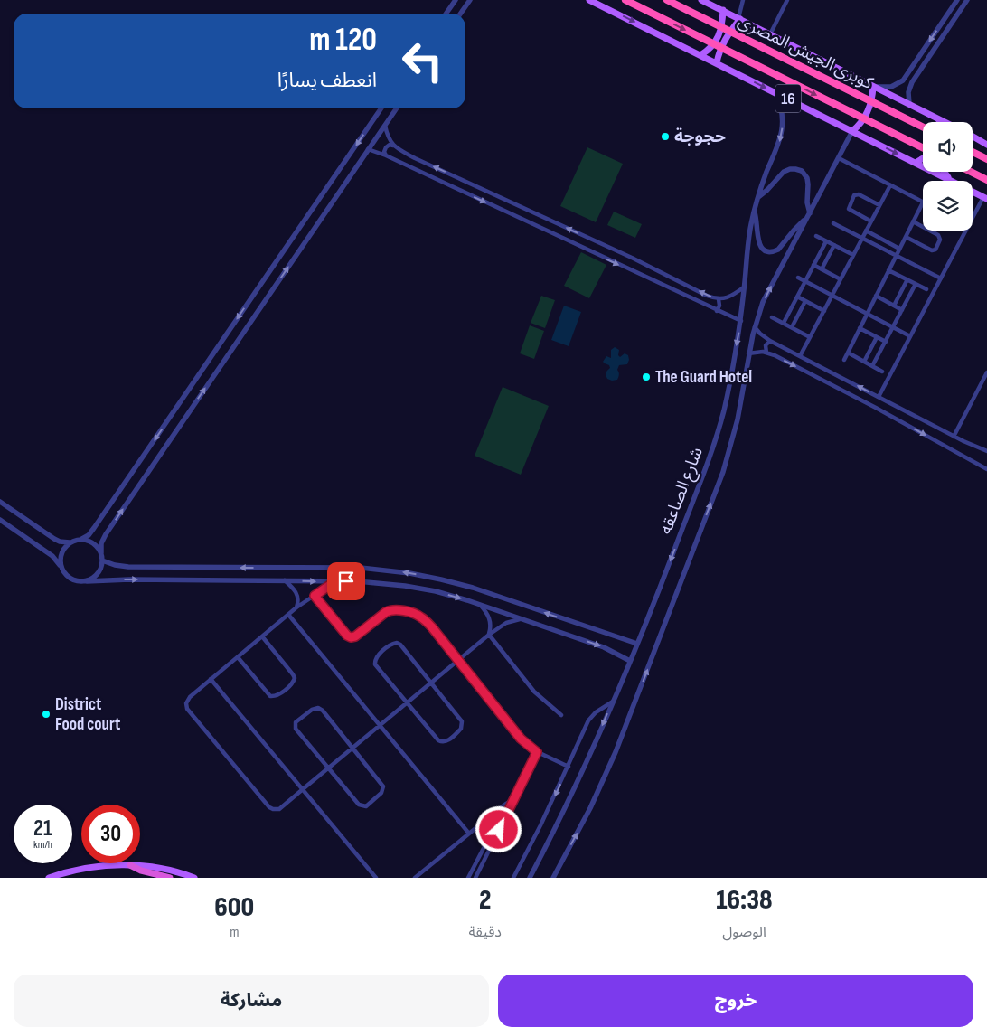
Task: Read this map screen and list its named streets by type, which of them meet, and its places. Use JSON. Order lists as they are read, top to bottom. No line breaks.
{"streets":{"highway":["كوبرى الجيش المصرى","16"],"street":["شارع الصاعقه"]},"crossings":[["16","شارع الصاعقه"]],"places":["حجوجة","The Guard Hotel","District Food court"],"page":{"turn":["120 m","انعطف يسارًا"],"speed":"21 km/h","limit":"30","eta":["16:38","الوصول","2","دقيقة","600","m"],"buttons":["خروج","مشاركة"]}}
